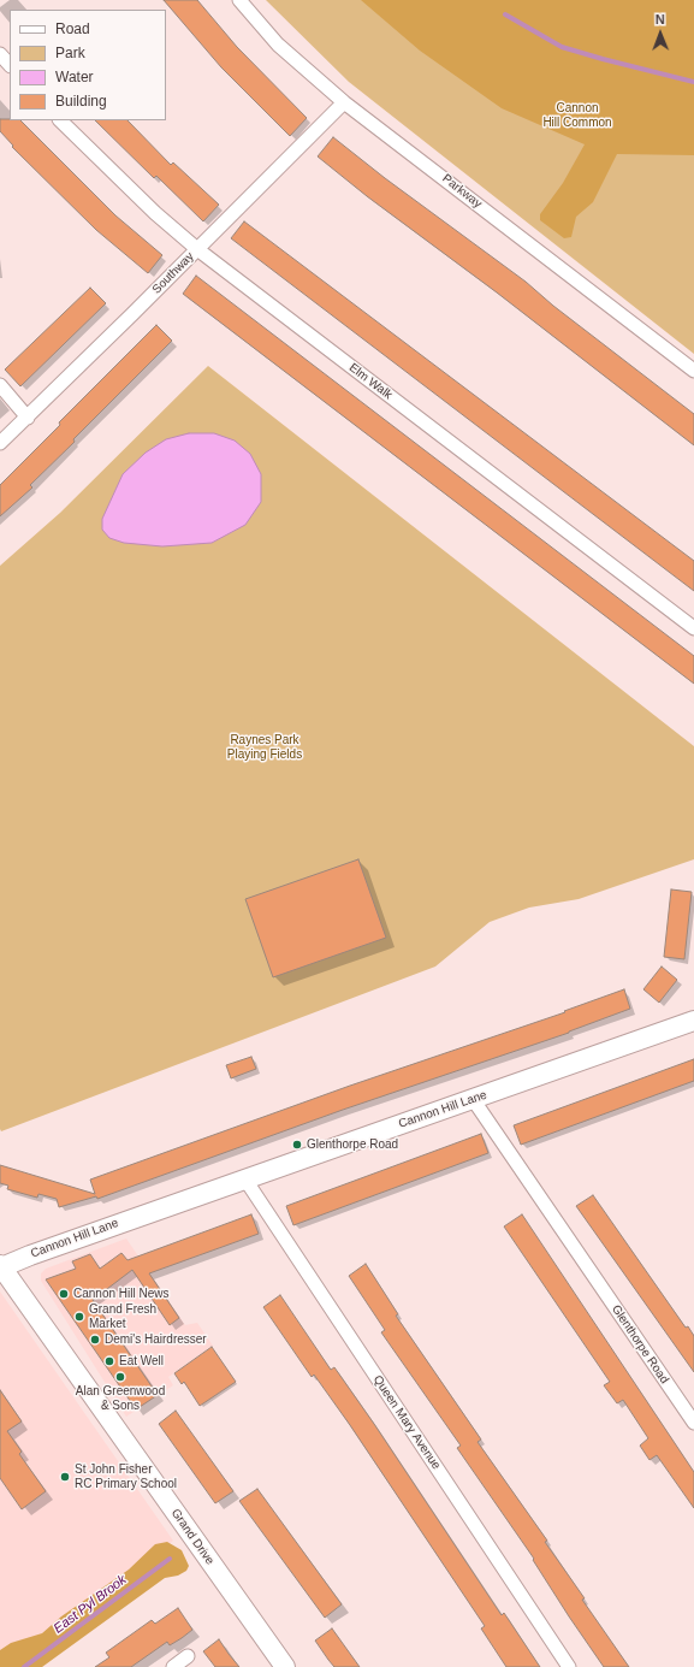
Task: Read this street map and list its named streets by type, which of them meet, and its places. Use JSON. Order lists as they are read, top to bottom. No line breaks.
{"streets":{"street":["Parkway","Southway","Elm Walk","Cannon Hill Lane","Glenthorpe Road","Queen Mary Avenue","Grand Drive"]},"crossings":[["Parkway","Southway"],["Southway","Elm Walk"],["Cannon Hill Lane","Glenthorpe Road"],["Cannon Hill Lane","Queen Mary Avenue"],["Cannon Hill Lane","Grand Drive"]],"water":["East Pyl Brook"],"parks":["Cannon Hill Common","Raynes Park Playing Fields"],"places":["Glenthorpe Road","Cannon Hill News","Grand Fresh Market","Demi's Hairdresser","Eat Well","Alan Greenwood & Sons","St John Fisher RC Primary School"],"legend":["Road","Park","Water","Building"],"north":"top"}
